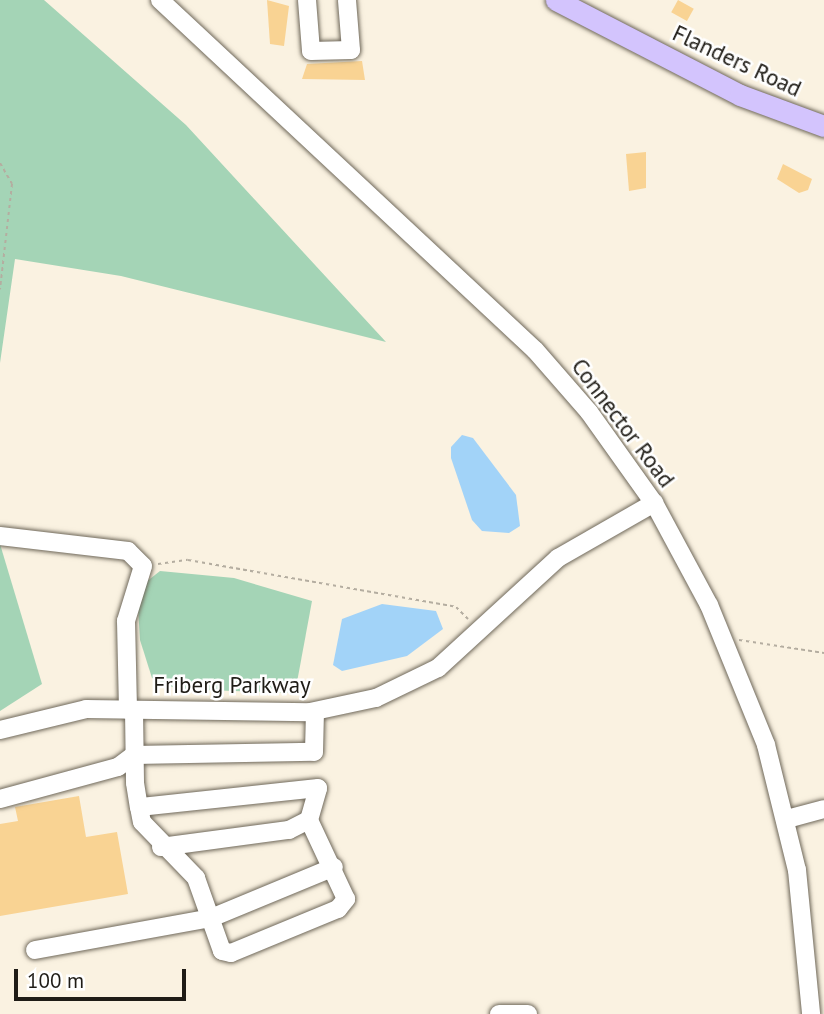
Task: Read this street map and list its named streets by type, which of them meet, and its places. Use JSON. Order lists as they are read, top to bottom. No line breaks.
{"streets":{"main road":["Flanders Road"],"street":["Connector Road","Friberg Parkway"]},"crossings":[["Connector Road","Friberg Parkway"]],"scale_bar":"100 m"}
